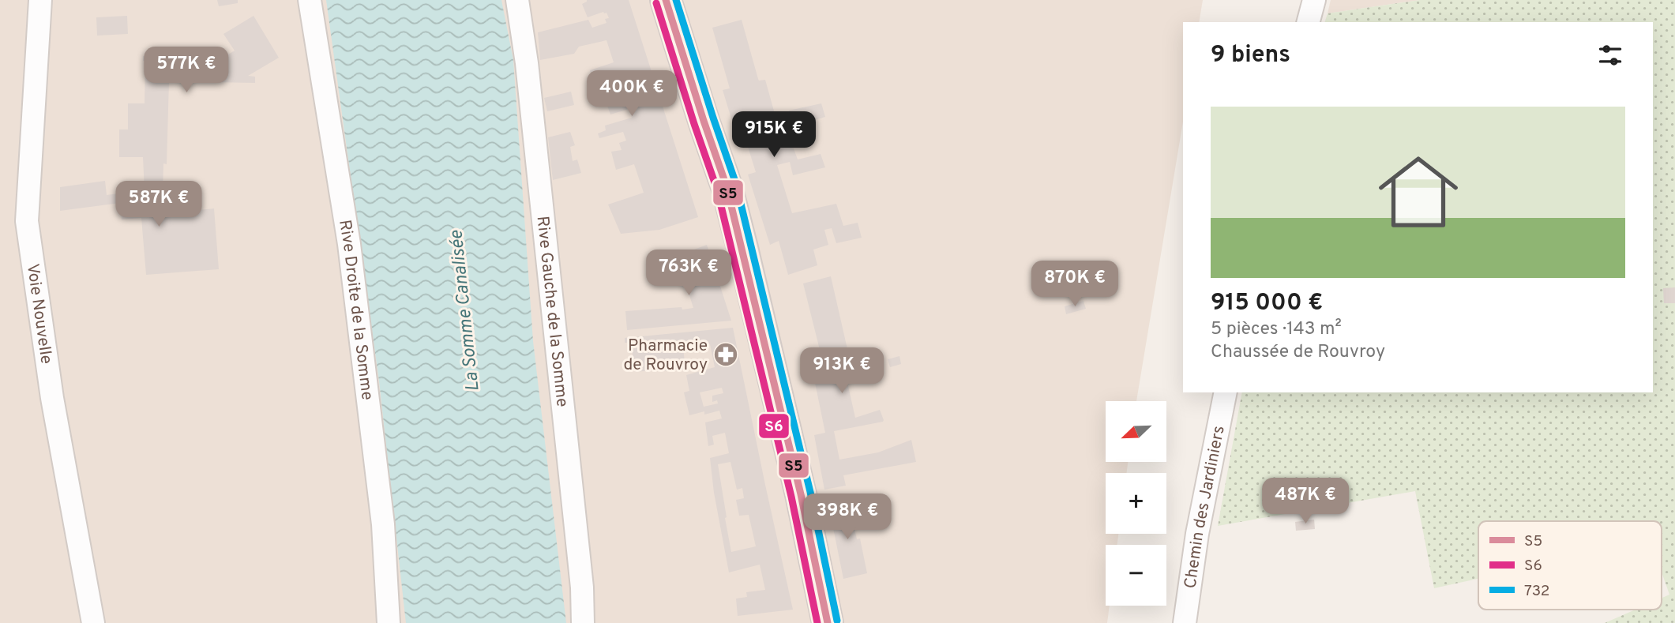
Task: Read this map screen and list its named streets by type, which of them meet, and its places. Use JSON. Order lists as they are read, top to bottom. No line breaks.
{"streets":{"street":["Rive Droite de la Somme","Rive Gauche de la Somme","Voie Nouvelle","Chemin des Jardiniers"]},"water":["La Somme Canalisée"],"places":{"pharmacy":["Pharmacie de Rouvroy"]},"lines":["transit line S5","transit line 732","transit line S6"],"legend":["S5","S6","732"],"north":"bottom left","page":{"heading":"9 biens","price":["577K €","400K €","915K €","587K €","763K €","870K €","913K €","487K €","398K €"],"list":[{"name":"915 000 €","note":"5 pièces · 143 m² · Chaussée de Rouvroy"}],"map_buttons":["+","−"]}}
